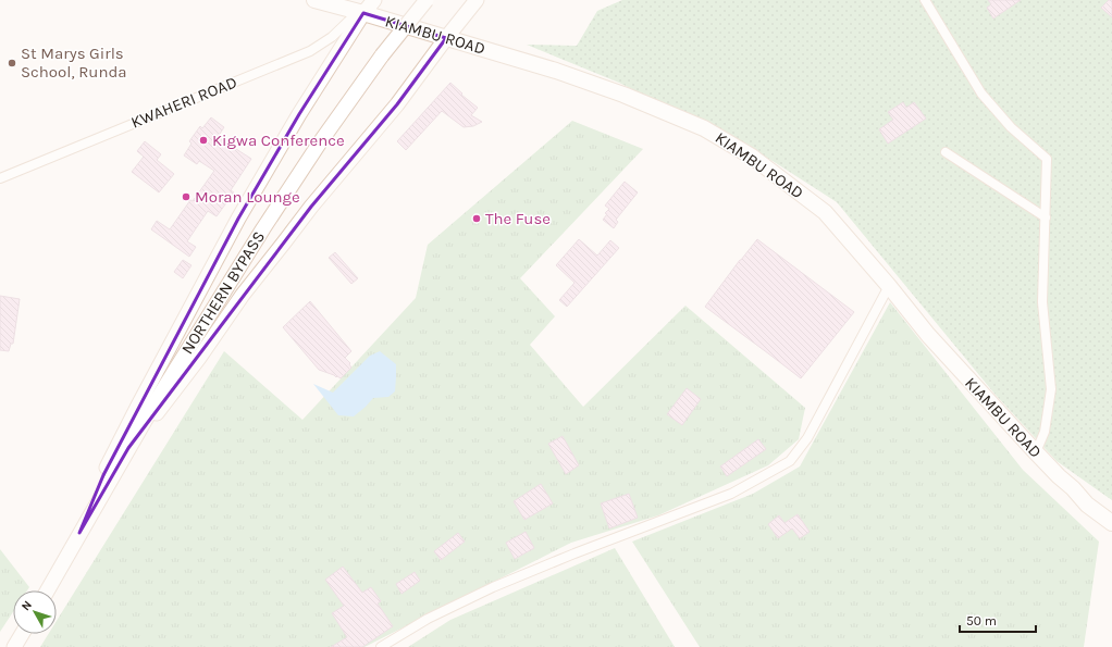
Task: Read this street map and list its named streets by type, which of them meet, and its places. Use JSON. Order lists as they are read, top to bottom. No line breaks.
{"streets":{"highway":["KIAMBU ROAD"],"main road":["NORTHERN BYPASS"],"street":["KWAHERI ROAD"]},"crossings":[["KIAMBU ROAD","KWAHERI ROAD"]],"places":["St Marys Girls School, Runda","Kigwa Conference","Moran Lounge","The Fuse"],"scale_bar":"50 m","north":"top left"}
